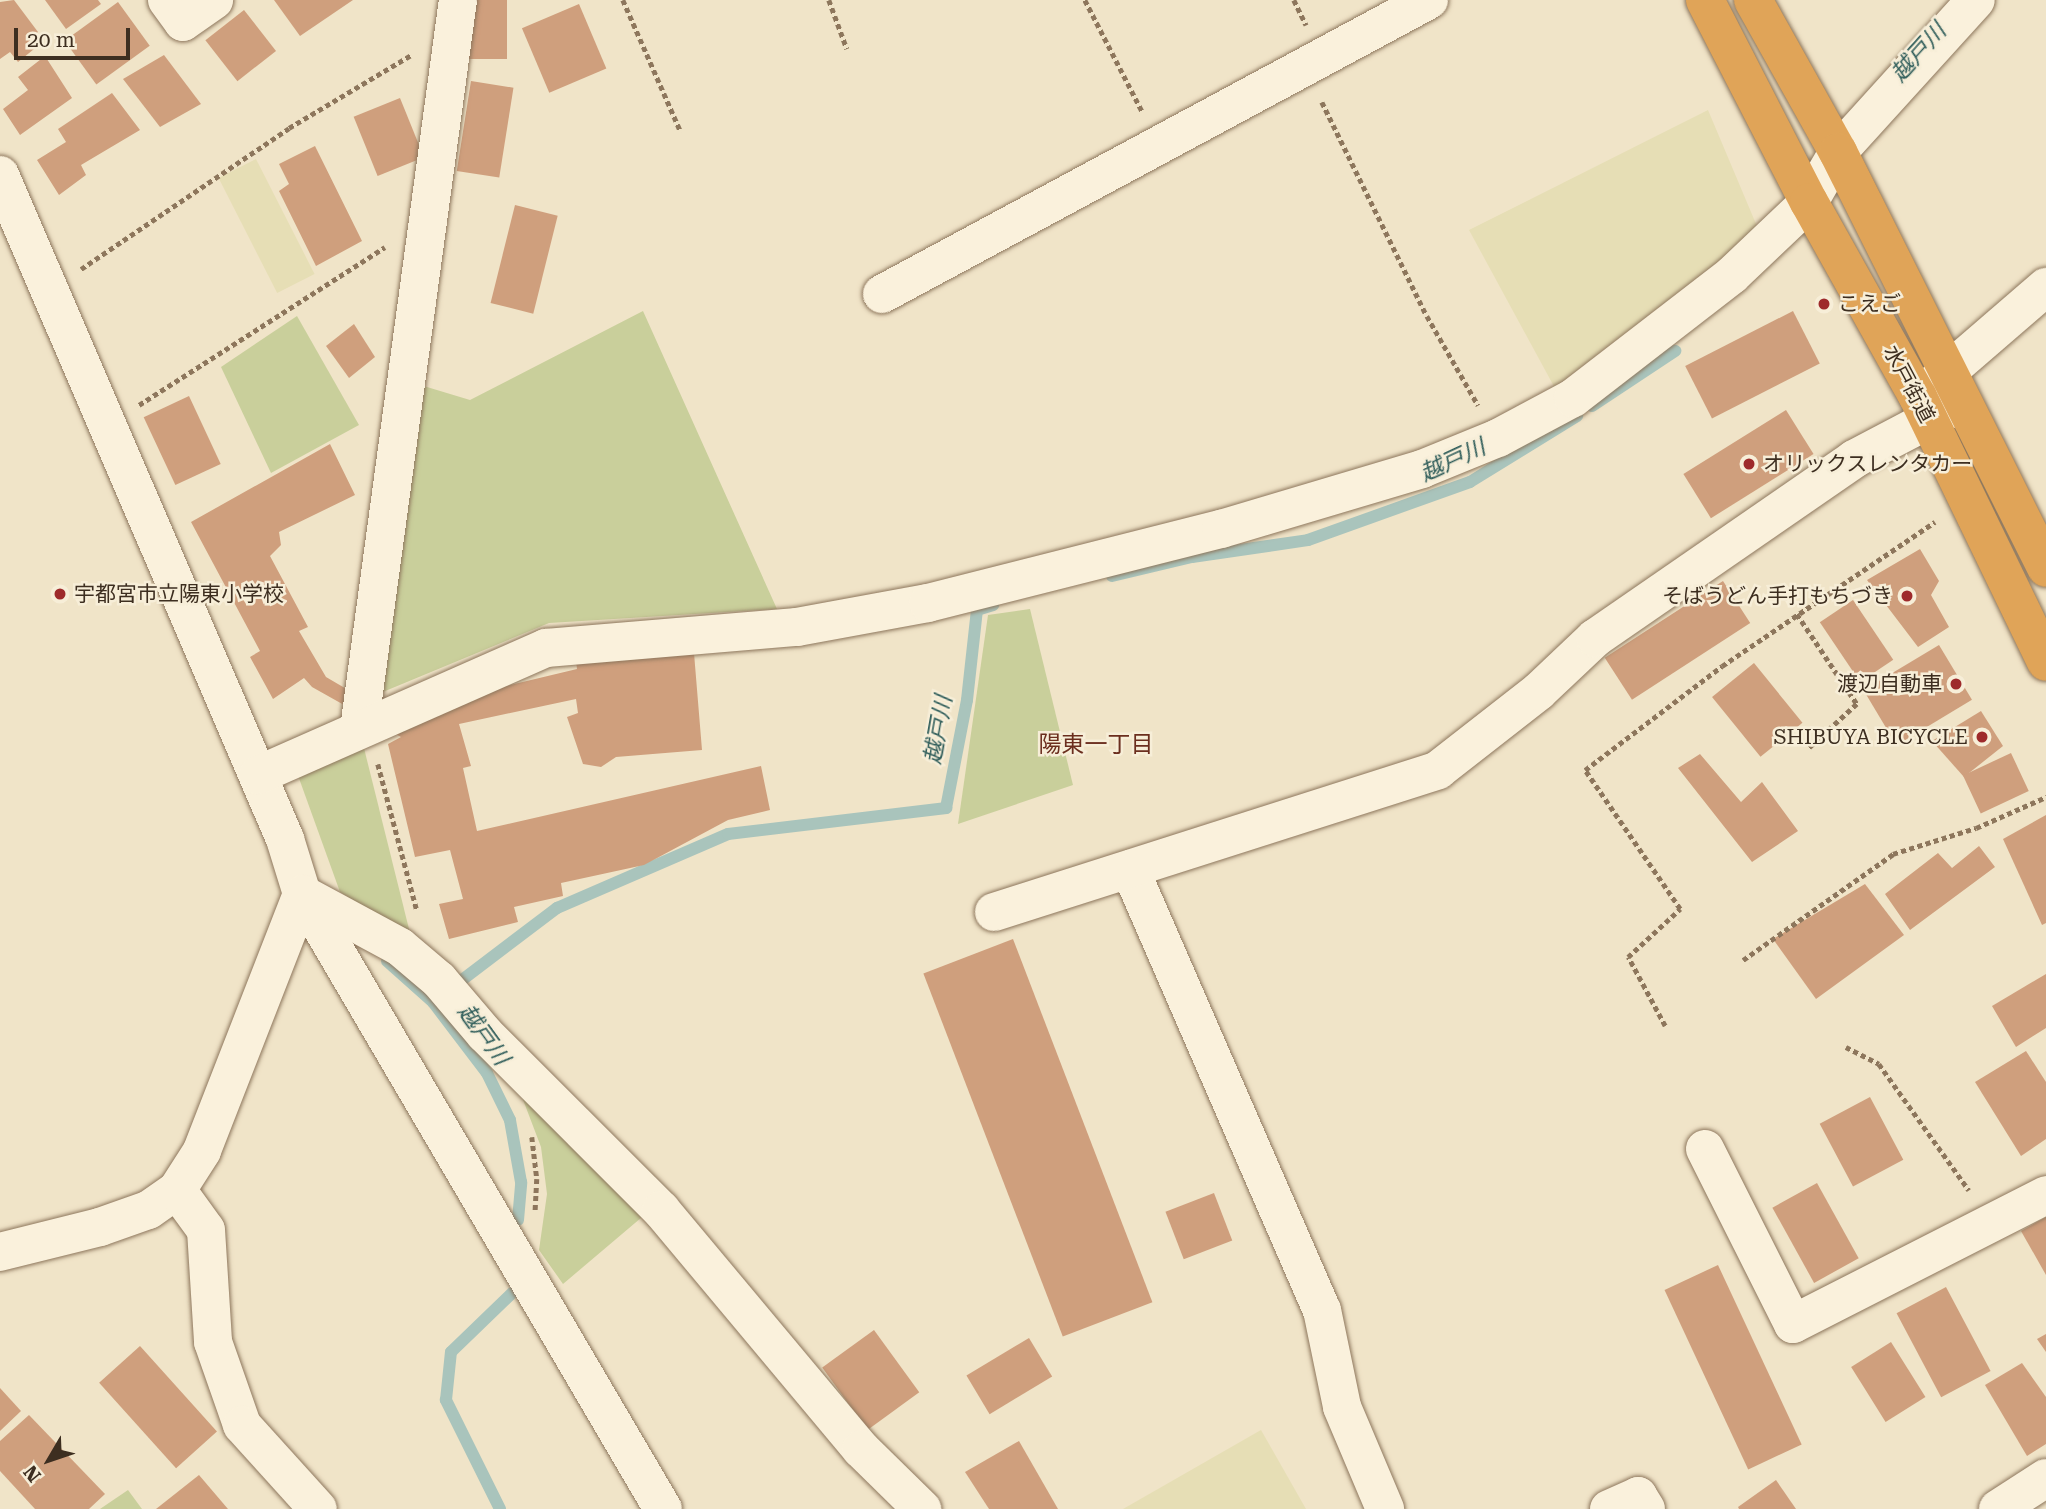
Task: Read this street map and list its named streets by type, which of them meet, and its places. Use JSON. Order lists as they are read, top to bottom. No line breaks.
{"streets":{"highway":["水戸街道"]},"districts":["陽東一丁目"],"water":["越戸川"],"places":["こえご","オリックスレンタカー","宇都宮市立陽東小学校","そばうどん手打もちづき","渡辺自動車","SHIBUYA BICYCLE"],"scale_bar":"20 m","north":"bottom left"}
